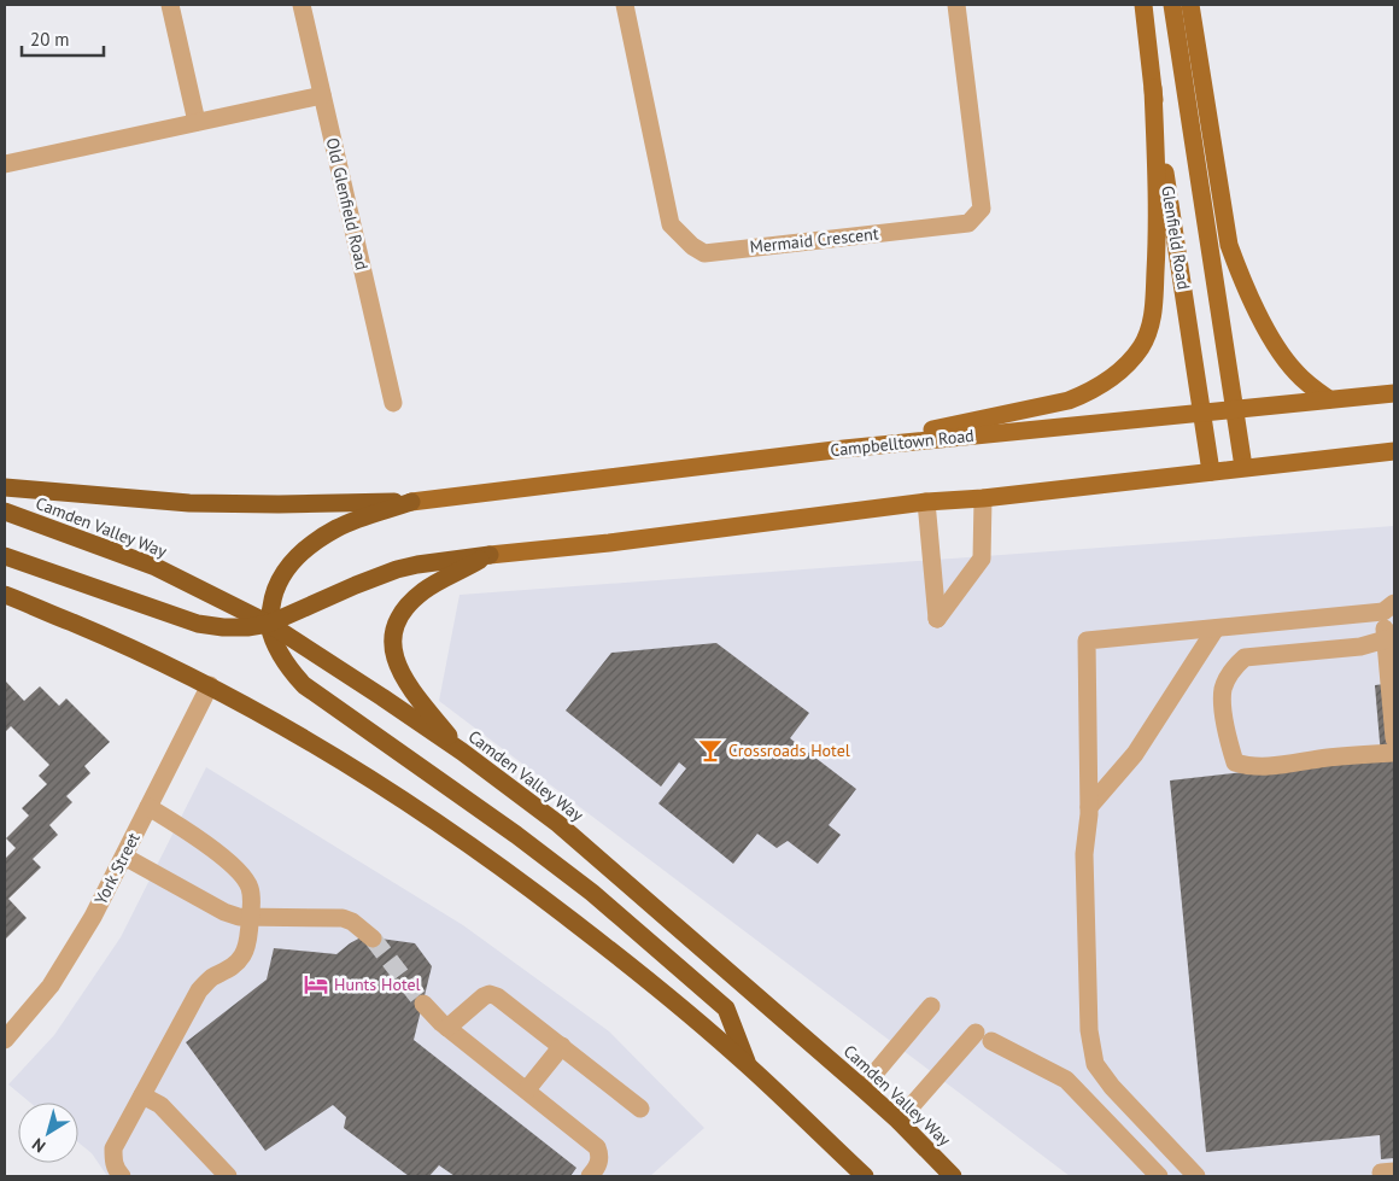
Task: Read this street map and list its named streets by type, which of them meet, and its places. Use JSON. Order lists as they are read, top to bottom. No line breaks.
{"streets":{"highway":["Camden Valley Way"],"main road":["Glenfield Road","Campbelltown Road"],"street":["Old Glenfield Road","Mermaid Crescent","York Street"]},"crossings":[["Glenfield Road","Campbelltown Road"]],"places":{"bar":["Crossroads Hotel"],"hotel":["Hunts Hotel"]},"scale_bar":"20 m","north":"bottom left"}
